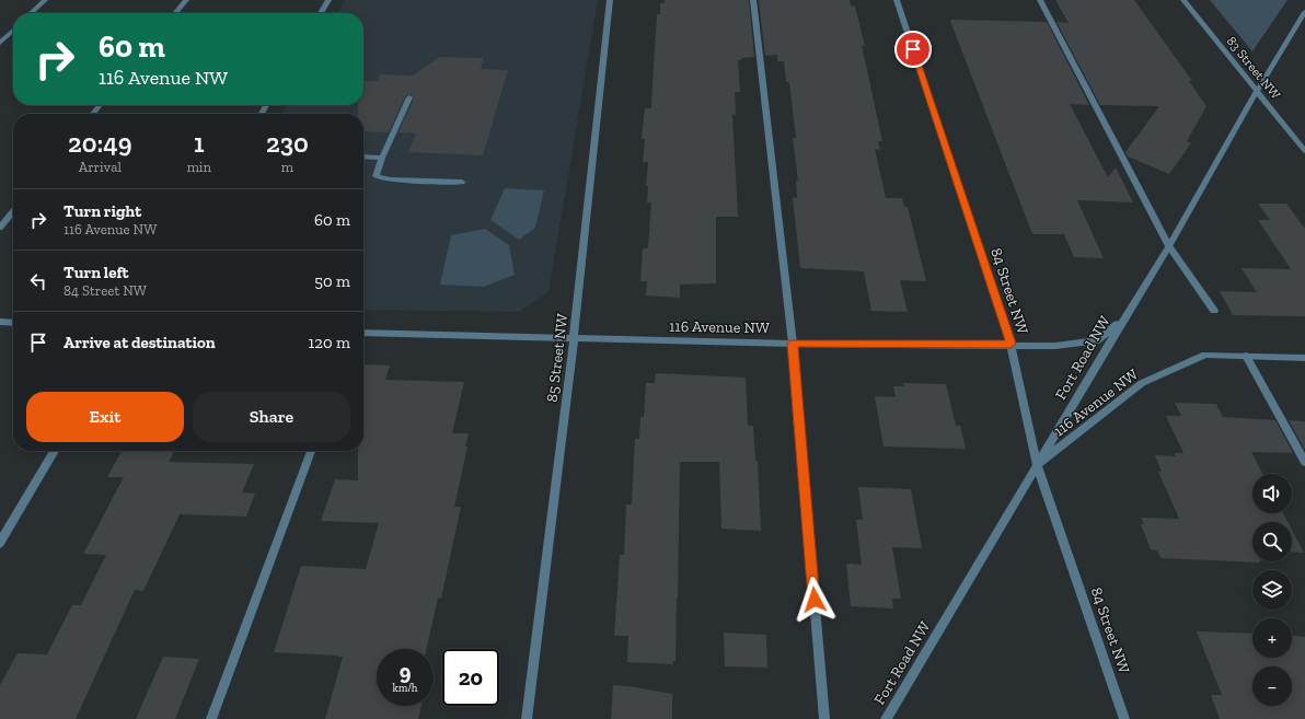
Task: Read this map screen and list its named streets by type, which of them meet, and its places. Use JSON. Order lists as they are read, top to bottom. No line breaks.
{"streets":{"street":["83 Street NW","84 Street NW","116 Avenue NW","85 Street NW","Fort Road NW"]},"crossings":[["83 Street NW","Fort Road NW"],["84 Street NW","116 Avenue NW"],["84 Street NW","Fort Road NW"],["116 Avenue NW","85 Street NW"],["116 Avenue NW","Fort Road NW"]],"page":{"turn":["60 m","116 Avenue NW"],"eta":["20:49","Arrival","1","min","230","m"],"list":[{"name":"Turn right","note":"116 Avenue NW","value":"60 m"},{"name":"Turn left","note":"84 Street NW","value":"50 m"},{"name":"Arrive at destination","value":"120 m"}],"buttons":["Exit","Share"],"map_buttons":["+","−"],"speed":"9 km/h","limit":"20"}}
